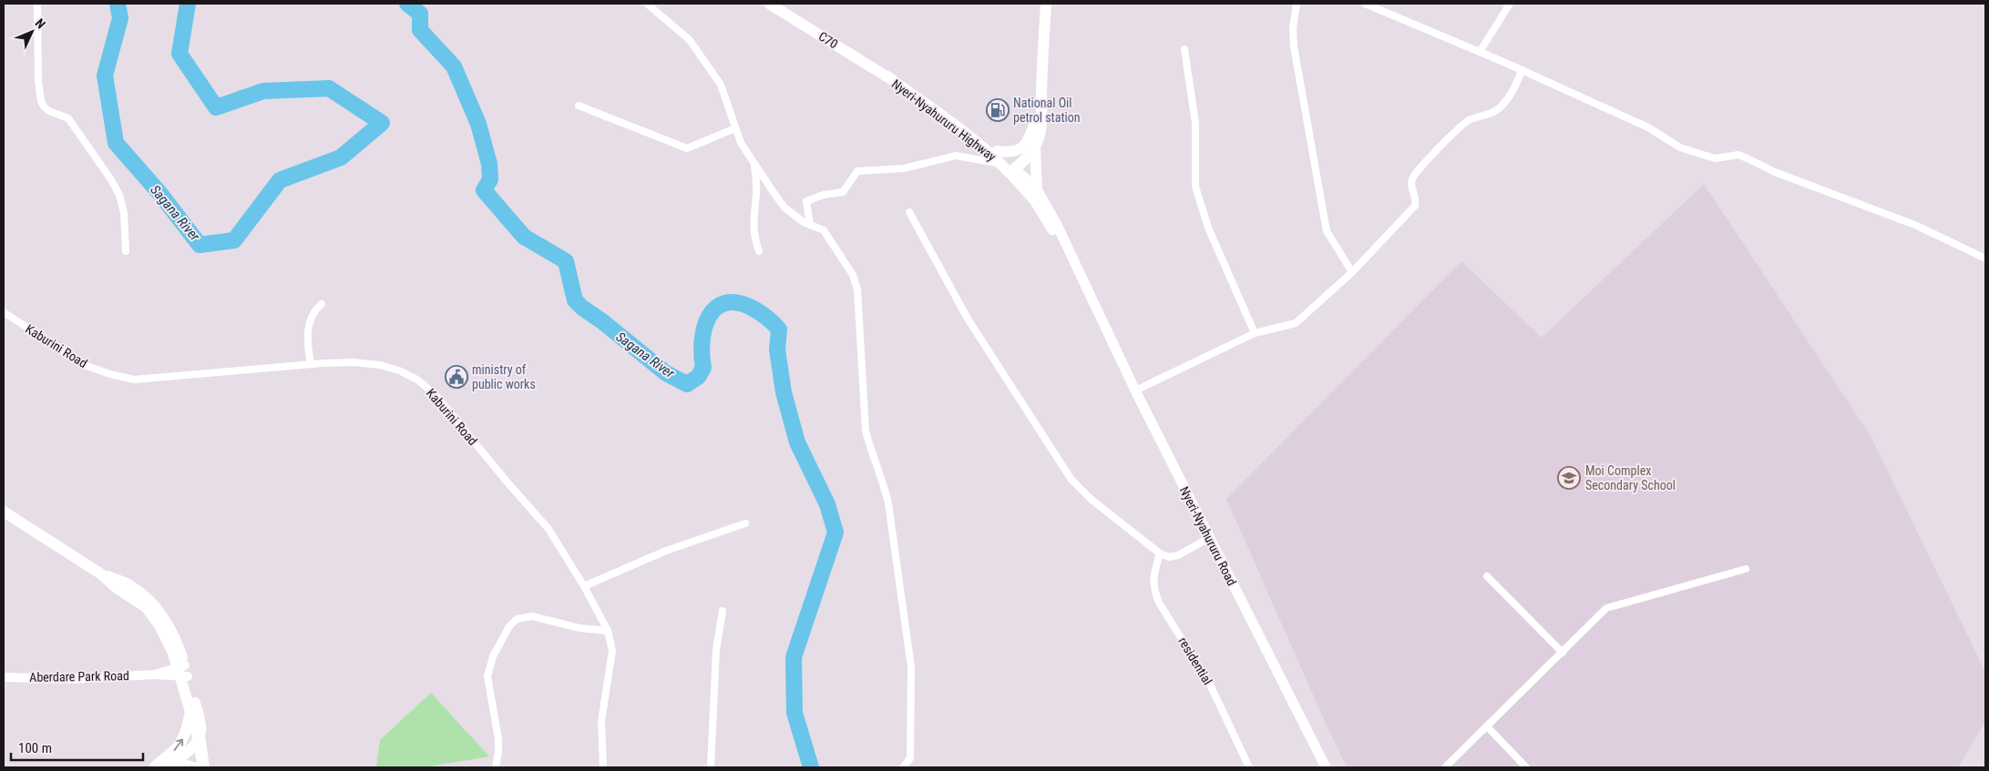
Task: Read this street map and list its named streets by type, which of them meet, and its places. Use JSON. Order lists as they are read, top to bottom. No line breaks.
{"streets":{"highway":["C70","Nyeri-Nyahururu Highway"],"main road":["Nyeri-Nyahururu Road"],"street":["Kaburini Road","residential","Aberdare Park Road"]},"crossings":[["C70","Nyeri-Nyahururu Highway"],["Nyeri-Nyahururu Highway","Nyeri-Nyahururu Road"]],"water":["Sagana River"],"places":{"fuel station":["National Oil petrol station"],"public building":["ministry of public works"],"school or university":["Moi Complex Secondary School"]},"scale_bar":"100 m","north":"top right"}
